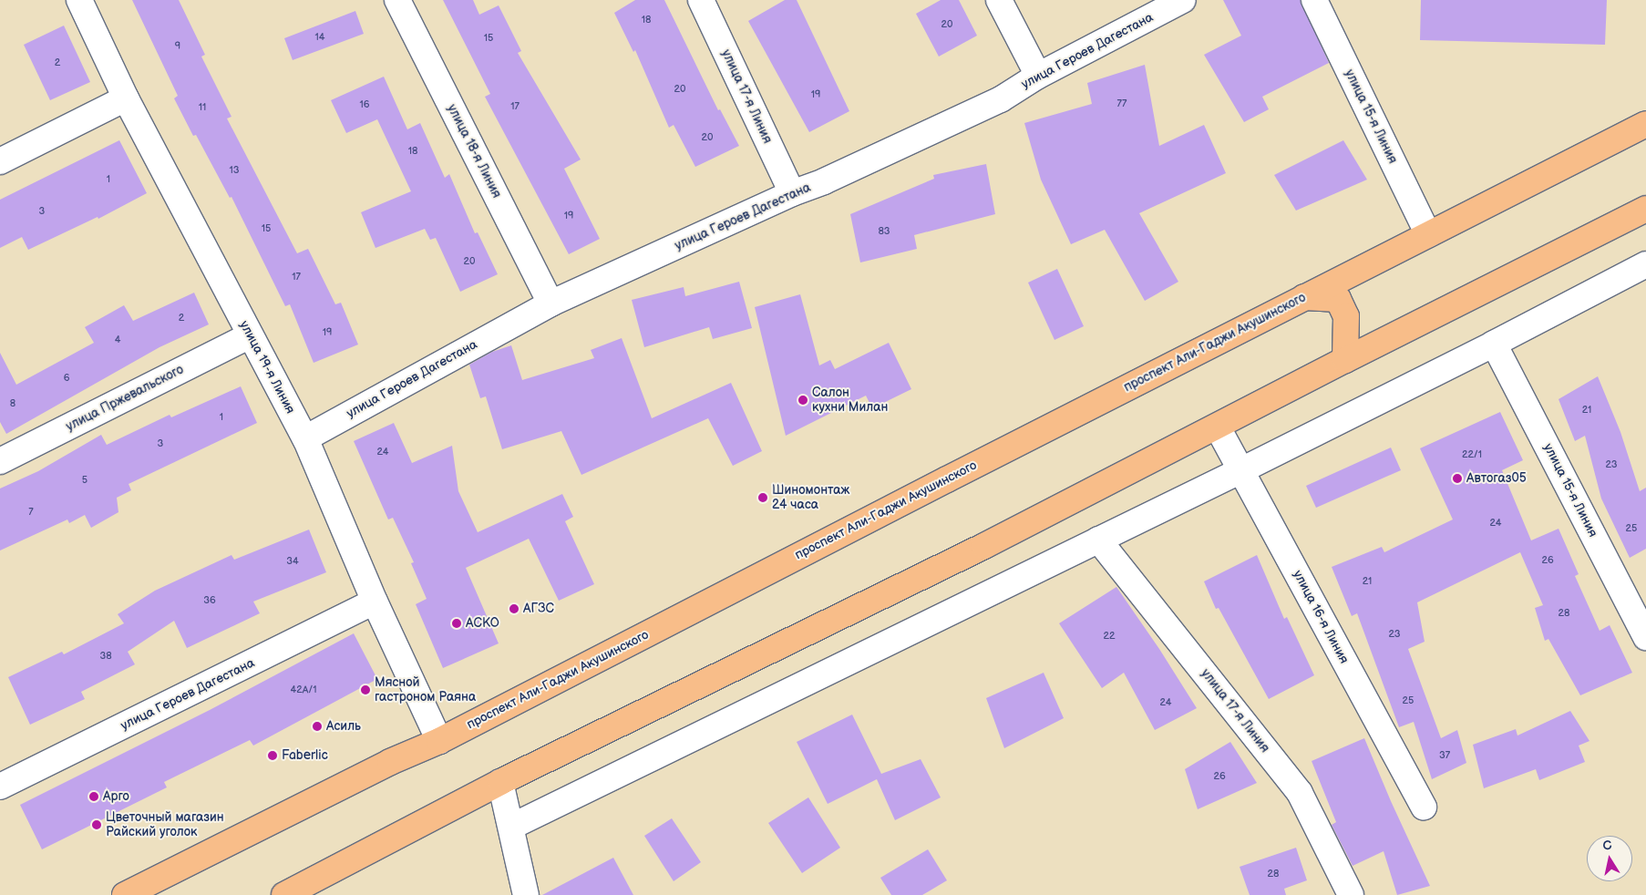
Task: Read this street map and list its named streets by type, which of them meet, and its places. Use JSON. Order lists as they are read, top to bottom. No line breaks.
{"streets":{"main road":["проспект Али-Гаджи Акушинского"],"street":["улица Героев Дагестана","улица 17-я Линия","улица 15-я Линия","улица 18-я Линия","улица 19-я Линия","улица Пржевальского","улица 16-я Линия"]},"crossings":[["улица Героев Дагестана","улица 17-я Линия"],["улица Героев Дагестана","улица 18-я Линия"],["улица Героев Дагестана","улица 19-я Линия"],["улица 15-я Линия","проспект Али-Гаджи Акушинского"],["проспект Али-Гаджи Акушинского","улица 19-я Линия"],["улица 19-я Линия","улица Пржевальского"]],"places":["Салон кухни Милан","Автогаз05","Шиномонтаж 24 часа","АГЗС","АСКО","Мясной гастроном Раяна","Асиль","Faberlic","Арго","Цветочный магазин Райский уголок"],"house_numbers":["18","20","14","15","9","2","20","19","77","16","17","11","20","18","13","1","3","19","15","83","20","17","2","19","4","6","8","21","1","3","24","22/1","23","5","7","24","25","26","34","21","36","28","23","22","38","42А/1","25","24","37","26","28"],"north":"top"}
